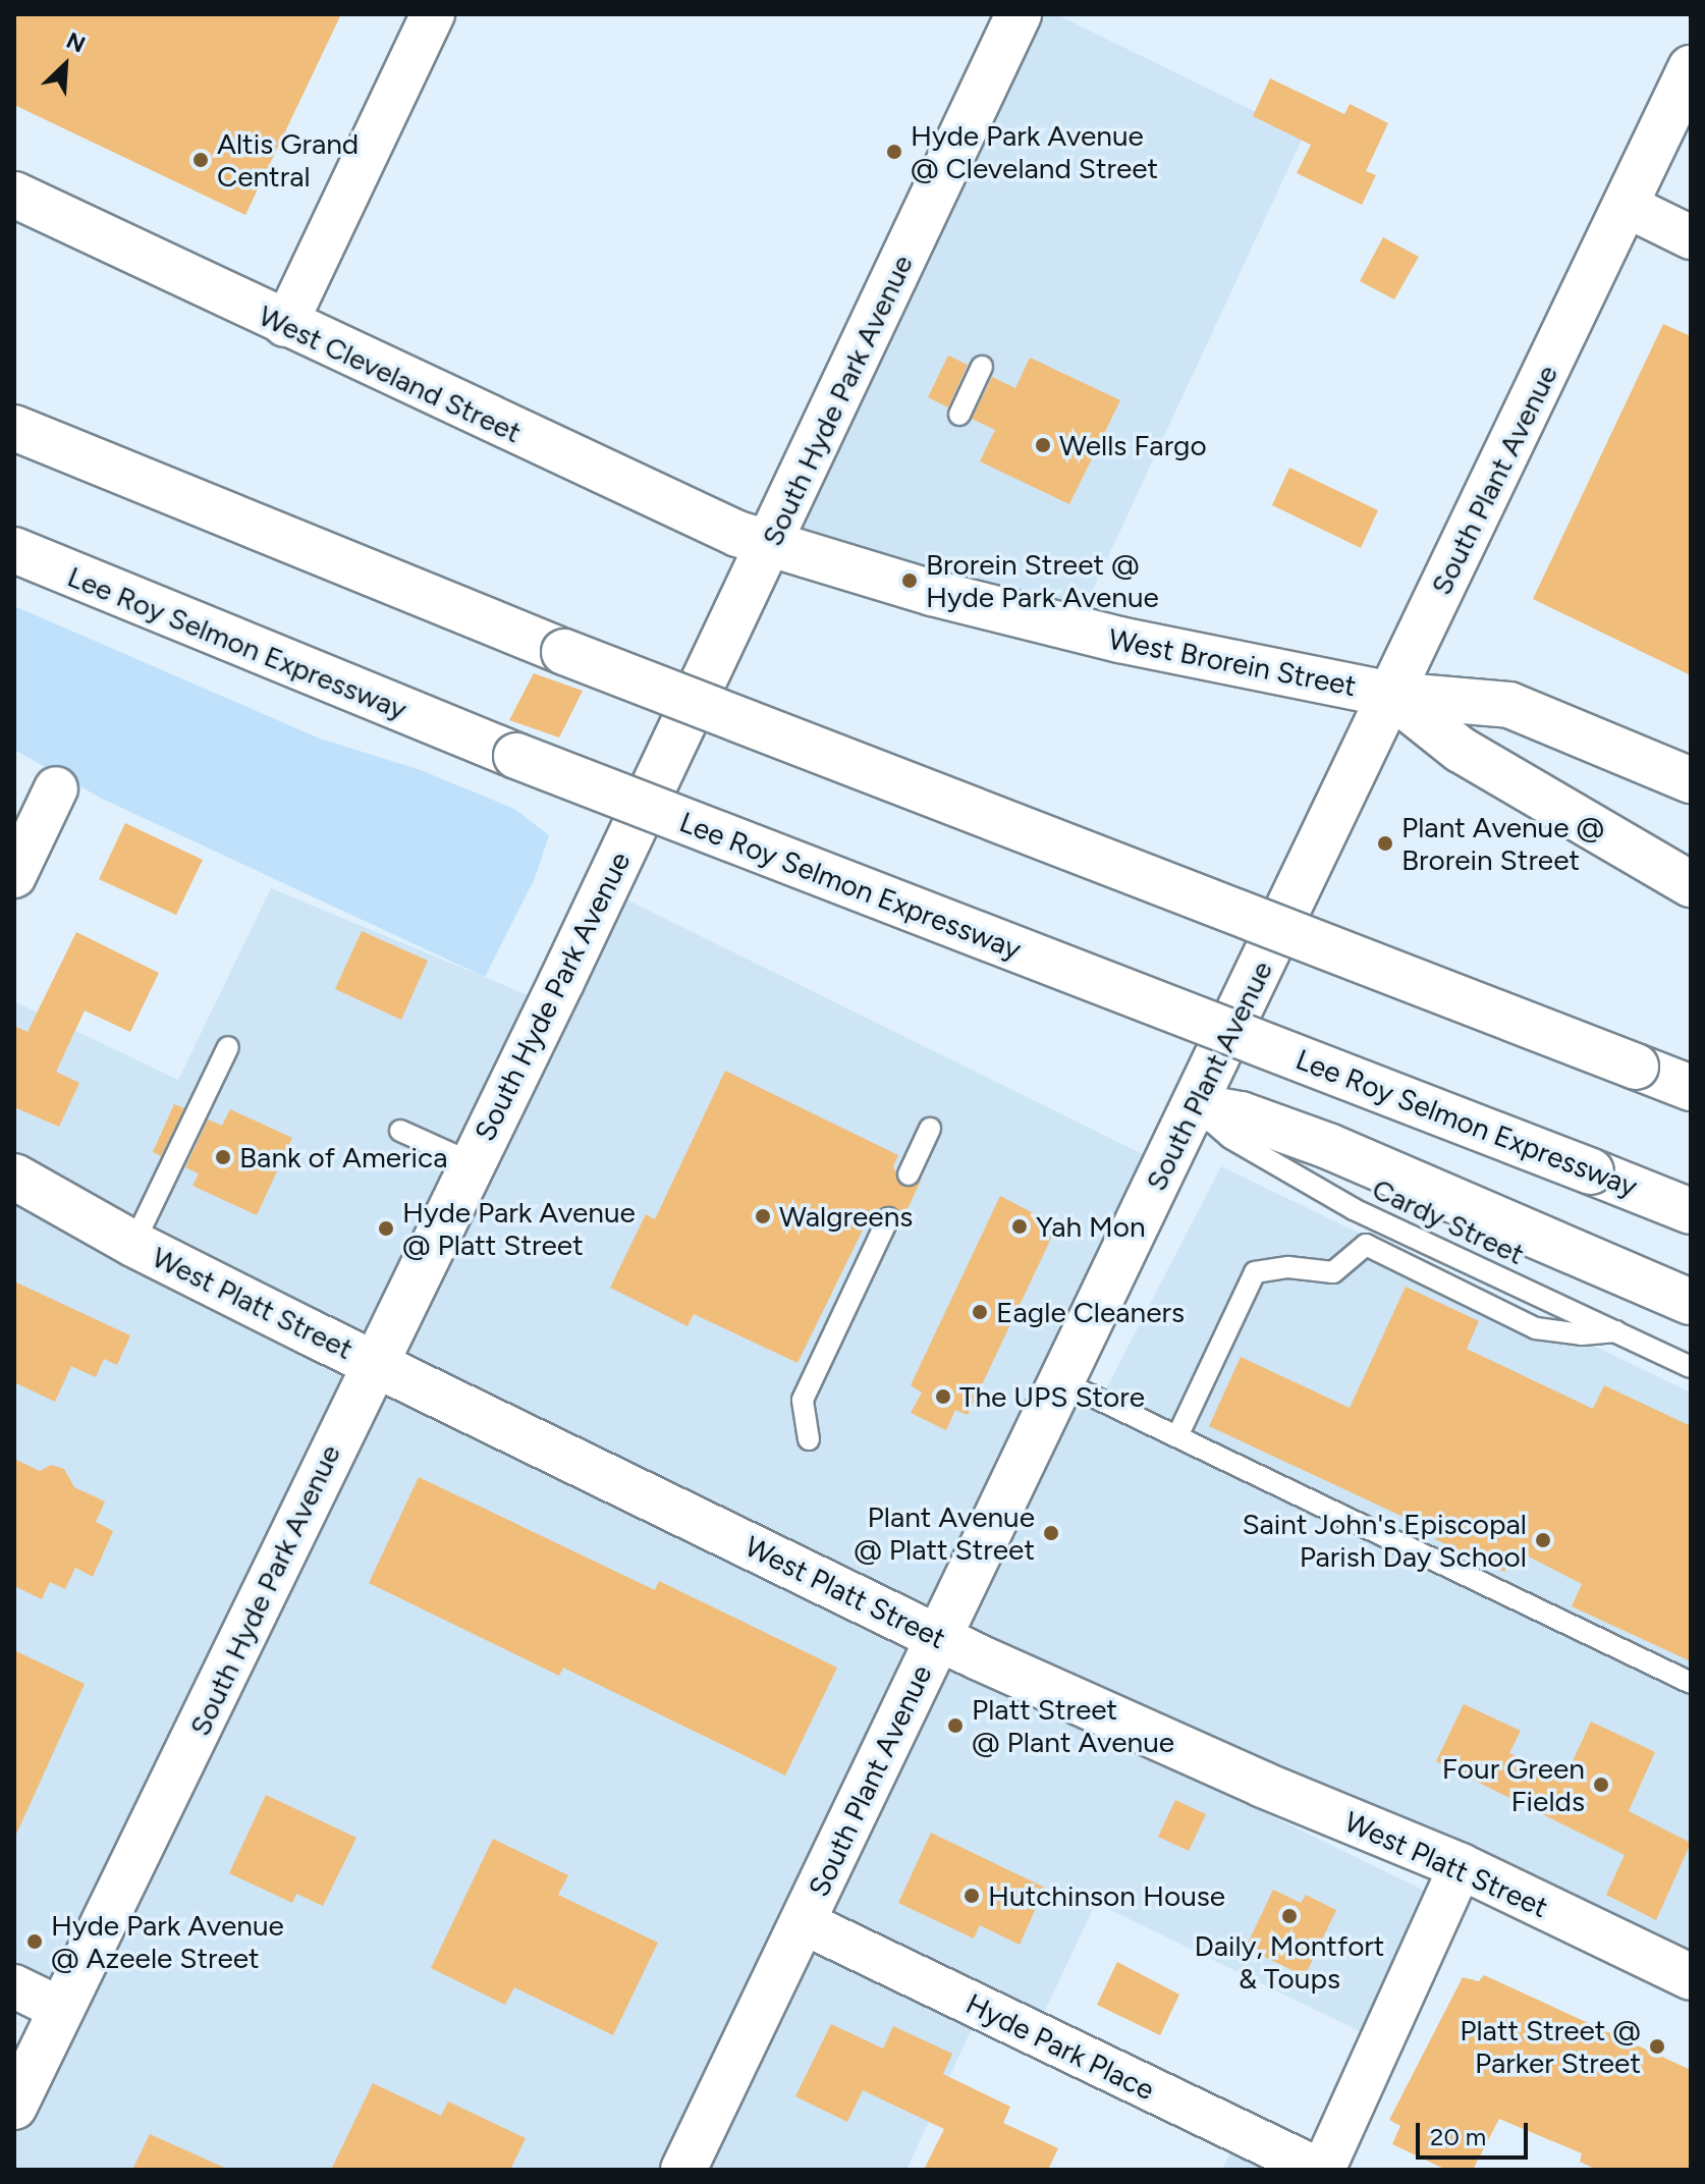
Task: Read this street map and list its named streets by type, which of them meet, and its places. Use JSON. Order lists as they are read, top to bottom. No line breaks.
{"streets":{"main road":["West Cleveland Street","South Hyde Park Avenue","South Plant Avenue","Lee Roy Selmon Expressway","West Brorein Street","West Platt Street"],"street":["Hyde Park Place"],"lane":["Cardy Street"]},"crossings":[["West Cleveland Street","South Hyde Park Avenue"],["West Cleveland Street","West Brorein Street"],["South Hyde Park Avenue","West Brorein Street"],["South Hyde Park Avenue","West Platt Street"],["South Plant Avenue","West Brorein Street"],["South Plant Avenue","Cardy Street"],["South Plant Avenue","West Platt Street"],["South Plant Avenue","Hyde Park Place"]],"places":["Hyde Park Avenue @ Cleveland Street","Altis Grand Central","Wells Fargo","Brorein Street @ Hyde Park Avenue","Plant Avenue @ Brorein Street","Bank of America","Walgreens","Yah Mon","Hyde Park Avenue @ Platt Street","Eagle Cleaners","The UPS Store","Plant Avenue @ Platt Street","Saint John's Episcopal Parish Day School","Platt Street @ Plant Avenue","Four Green Fields","Hutchinson House","Daily, Montfort & Toups","Hyde Park Avenue @ Azeele Street","Platt Street @ Parker Street"],"scale_bar":"20 m","north":"top right"}
